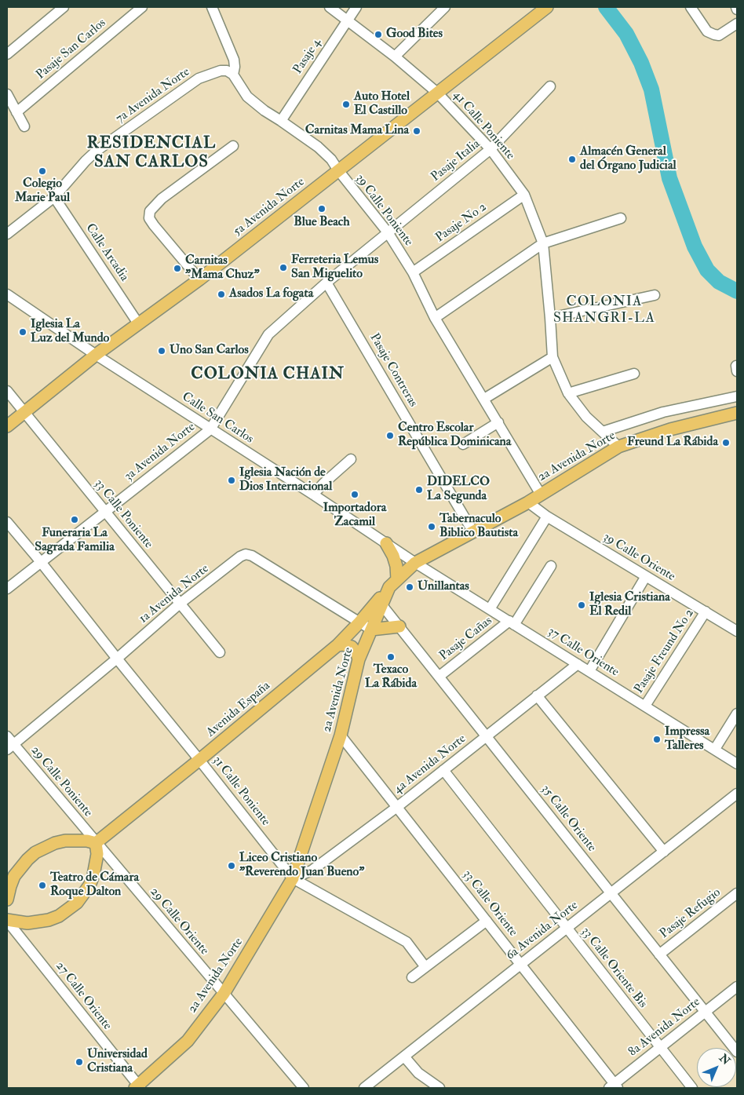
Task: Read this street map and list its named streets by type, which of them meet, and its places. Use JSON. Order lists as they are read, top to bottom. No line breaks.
{"streets":{"main road":["5a Avenida Norte","2a Avenida Norte","Avenida España"],"street":["Pasaje San Carlos","Pasaje 4","7a Avenida Norte","41 Calle Poniente","Pasaje Italia","39 Calle Poniente","Pasaje No 2","Calle Arcadia","Pasaje Contreras","Calle San Carlos","3a Avenida Norte","33 Calle Poniente","39 Calle Oriente","1a Avenida Norte","Pasaje Cañas","Pasaje Freund No 2","37 Calle Oriente","4a Avenida Norte","29 Calle Poniente","31 Calle Poniente","35 Calle Oriente","33 Calle Oriente","Pasaje Refugio","29 Calle Oriente","6a Avenida Norte","33 Calle Oriente Bis","27 Calle Oriente","8a Avenida Norte"]},"crossings":[["Pasaje 4","41 Calle Poniente"],["Pasaje 4","39 Calle Poniente"],["7a Avenida Norte","39 Calle Poniente"],["7a Avenida Norte","Calle Arcadia"],["41 Calle Poniente","Pasaje Italia"],["41 Calle Poniente","5a Avenida Norte"],["41 Calle Poniente","Pasaje No 2"],["41 Calle Poniente","2a Avenida Norte"],["Pasaje Italia","39 Calle Poniente"],["Pasaje Italia","3a Avenida Norte"],["5a Avenida Norte","39 Calle Poniente"],["5a Avenida Norte","Calle Arcadia"],["5a Avenida Norte","Calle San Carlos"],["5a Avenida Norte","33 Calle Poniente"],["39 Calle Poniente","Pasaje No 2"],["39 Calle Poniente","3a Avenida Norte"],["39 Calle Poniente","2a Avenida Norte"],["Pasaje Contreras","3a Avenida Norte"],["Pasaje Contreras","2a Avenida Norte"],["Calle San Carlos","3a Avenida Norte"],["Calle San Carlos","2a Avenida Norte"],["Calle San Carlos","37 Calle Oriente"],["3a Avenida Norte","33 Calle Poniente"],["3a Avenida Norte","31 Calle Poniente"],["2a Avenida Norte","39 Calle Oriente"],["2a Avenida Norte","1a Avenida Norte"],["2a Avenida Norte","37 Calle Oriente"],["2a Avenida Norte","Avenida España"],["2a Avenida Norte","4a Avenida Norte"],["2a Avenida Norte","31 Calle Poniente"],["2a Avenida Norte","35 Calle Oriente"],["2a Avenida Norte","33 Calle Oriente"],["2a Avenida Norte","29 Calle Oriente"],["2a Avenida Norte","27 Calle Oriente"],["33 Calle Poniente","1a Avenida Norte"],["39 Calle Oriente","Pasaje Freund No 2"],["1a Avenida Norte","Avenida España"],["1a Avenida Norte","29 Calle Poniente"],["1a Avenida Norte","31 Calle Poniente"],["Pasaje Cañas","37 Calle Oriente"],["Pasaje Cañas","35 Calle Oriente"],["Pasaje Freund No 2","37 Calle Oriente"],["37 Calle Oriente","4a Avenida Norte"],["Avenida España","29 Calle Poniente"],["Avenida España","31 Calle Poniente"],["Avenida España","35 Calle Oriente"],["Avenida España","29 Calle Oriente"],["4a Avenida Norte","31 Calle Poniente"],["4a Avenida Norte","35 Calle Oriente"],["4a Avenida Norte","33 Calle Oriente"],["4a Avenida Norte","33 Calle Oriente Bis"],["29 Calle Poniente","29 Calle Oriente"],["35 Calle Oriente","Pasaje Refugio"],["35 Calle Oriente","6a Avenida Norte"],["35 Calle Oriente","8a Avenida Norte"],["33 Calle Oriente","6a Avenida Norte"],["33 Calle Oriente","8a Avenida Norte"],["6a Avenida Norte","33 Calle Oriente Bis"],["33 Calle Oriente Bis","8a Avenida Norte"]],"districts":["RESIDENCIAL SAN CARLOS","COLONIA SHANGRI-LA","COLONIA CHAIN"],"places":["Good Bites","Auto Hotel El Castillo","Carnitas Mama Lina","Almacén General del Órgano Judicial","Colegio Marie Paul","Blue Beach","Ferreteria Lemus San Miguelito","Carnitas \"Mama Chuz\"","Asados La fogata","Iglesia La Luz del Mundo","Uno San Carlos","Centro Escolar República Dominicana","Freund La Rábida","Iglesia Nación de Dios Internacional","DIDELCO La Segunda","Importadora Zacamil","Funeraria La Sagrada Familia","Tabernaculo Biblico Bautista","Unillantas","Iglesia Cristiana El Redil","Texaco La Rábida","Impressa Talleres","Liceo Cristiano \"Reverendo Juan Bueno\"","Teatro de Cámara Roque Dalton","Universidad Cristiana"],"north":"top right"}
